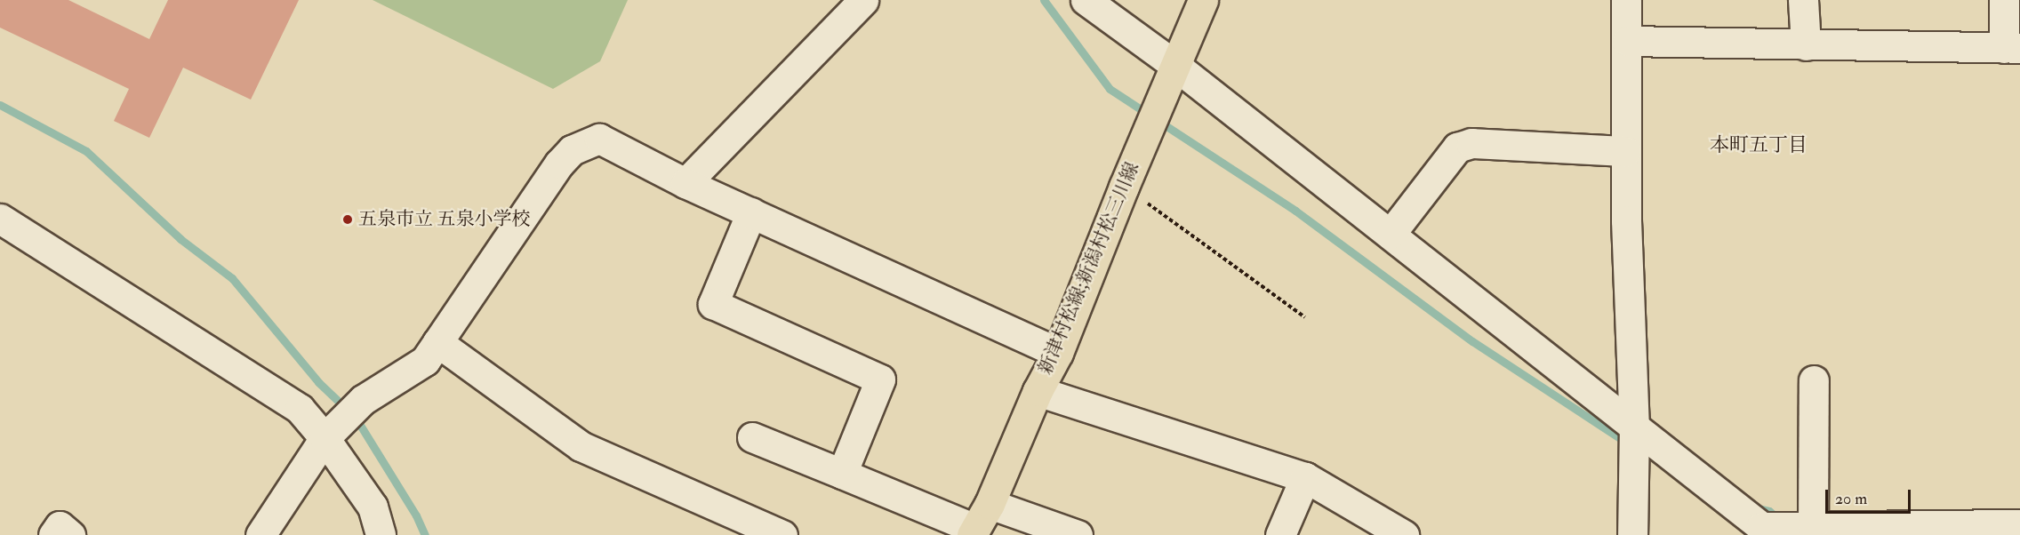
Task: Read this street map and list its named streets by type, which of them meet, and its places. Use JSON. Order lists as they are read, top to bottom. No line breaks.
{"streets":{"main road":["新津村松線;新潟村松三川線"]},"districts":["本町五丁目"],"places":["五泉市立 五泉小学校"],"scale_bar":"20 m"}
